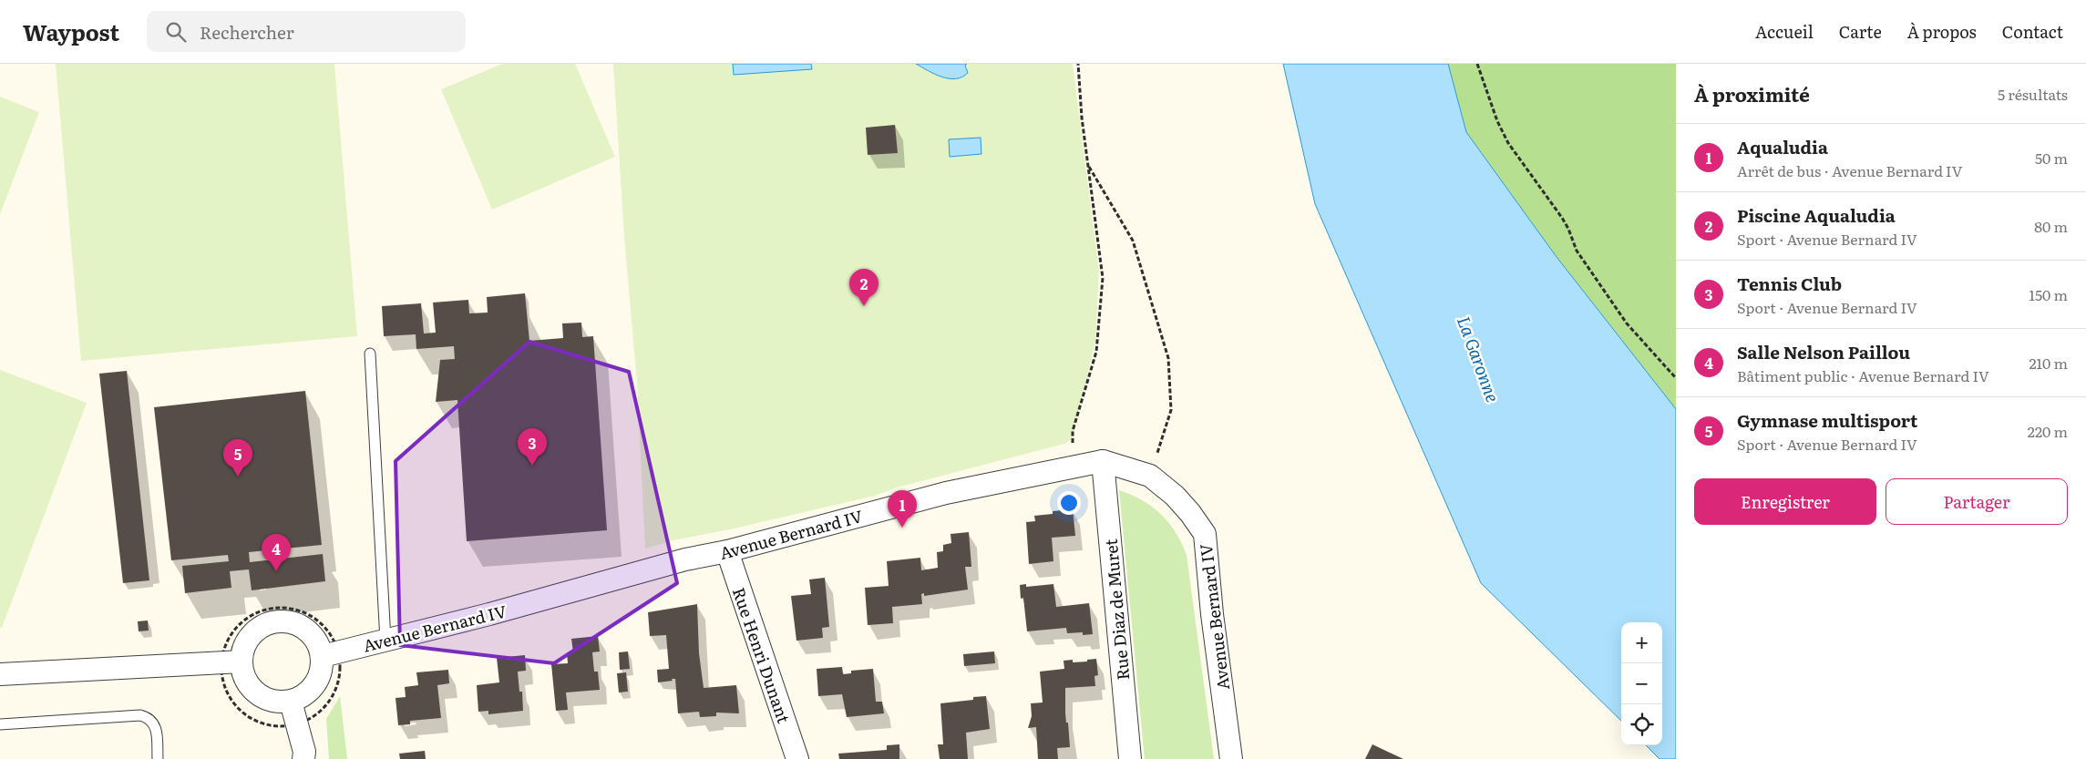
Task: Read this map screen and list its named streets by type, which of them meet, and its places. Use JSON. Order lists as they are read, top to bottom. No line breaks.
{"streets":{"street":["Avenue Bernard IV","Rue Diaz de Muret","Rue Henri Dunant"]},"crossings":[["Avenue Bernard IV","Rue Diaz de Muret"],["Avenue Bernard IV","Rue Henri Dunant"]],"water":["La Garonne"],"page":{"header":"Waypost","search":"Rechercher","nav":["Accueil","Carte","À propos","Contact"],"heading":["À proximité","5 résultats"],"list":[{"mark":"1","name":"Aqualudia","note":"Arrêt de bus · Avenue Bernard IV","value":"50 m"},{"mark":"2","name":"Piscine Aqualudia","note":"Sport · Avenue Bernard IV","value":"80 m"},{"mark":"3","name":"Tennis Club","note":"Sport · Avenue Bernard IV","value":"150 m"},{"mark":"4","name":"Salle Nelson Paillou","note":"Bâtiment public · Avenue Bernard IV","value":"210 m"},{"mark":"5","name":"Gymnase multisport","note":"Sport · Avenue Bernard IV","value":"220 m"}],"pins":["2","3","5","1","4"],"buttons":["Enregistrer","Partager"],"map_buttons":["+","−"]}}
